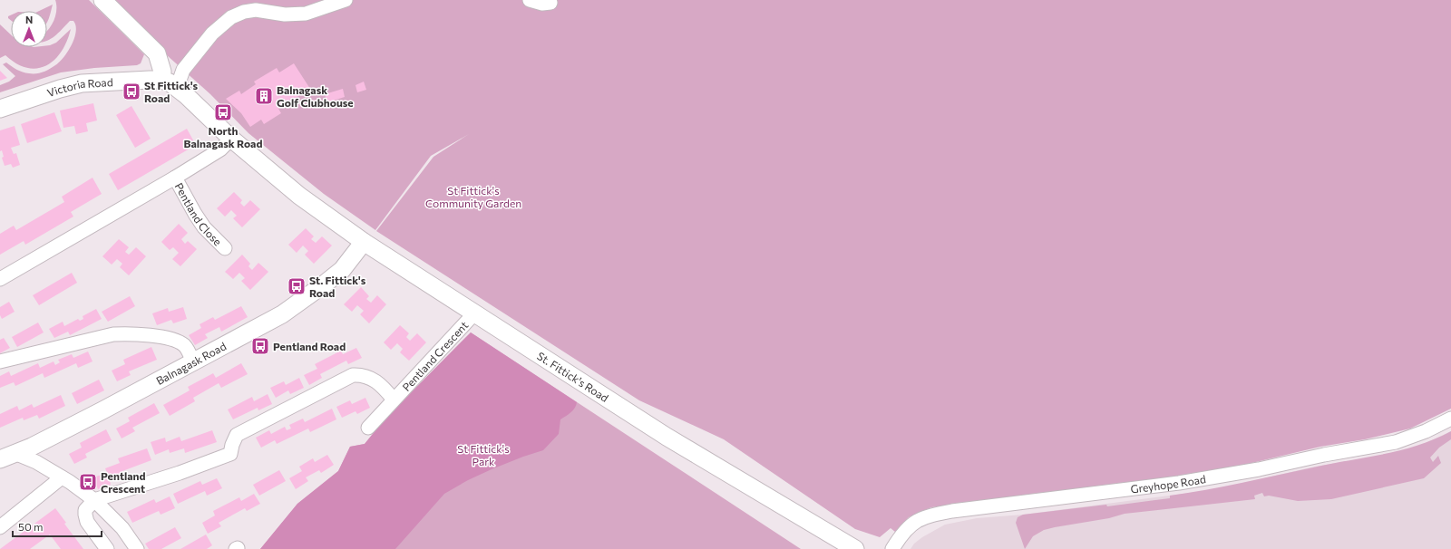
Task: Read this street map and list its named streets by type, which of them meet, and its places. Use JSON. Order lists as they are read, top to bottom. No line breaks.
{"streets":{"street":["Victoria Road","Pentland Close","Pentland Crescent","Balnagask Road","St. Fittick's Road","Greyhope Road"]},"crossings":[["Victoria Road","St. Fittick's Road"],["Pentland Crescent","St. Fittick's Road"],["Balnagask Road","St. Fittick's Road"]],"parks":["St Fittick's Community Garden","St Fittick's Park"],"places":{"bus stop":["St Fittick's Road","North Balnagask Road","St. Fittick's Road","Pentland Road","Pentland Crescent"],"building":["Balnagask Golf Clubhouse"]},"scale_bar":"50 m","north":"top"}
